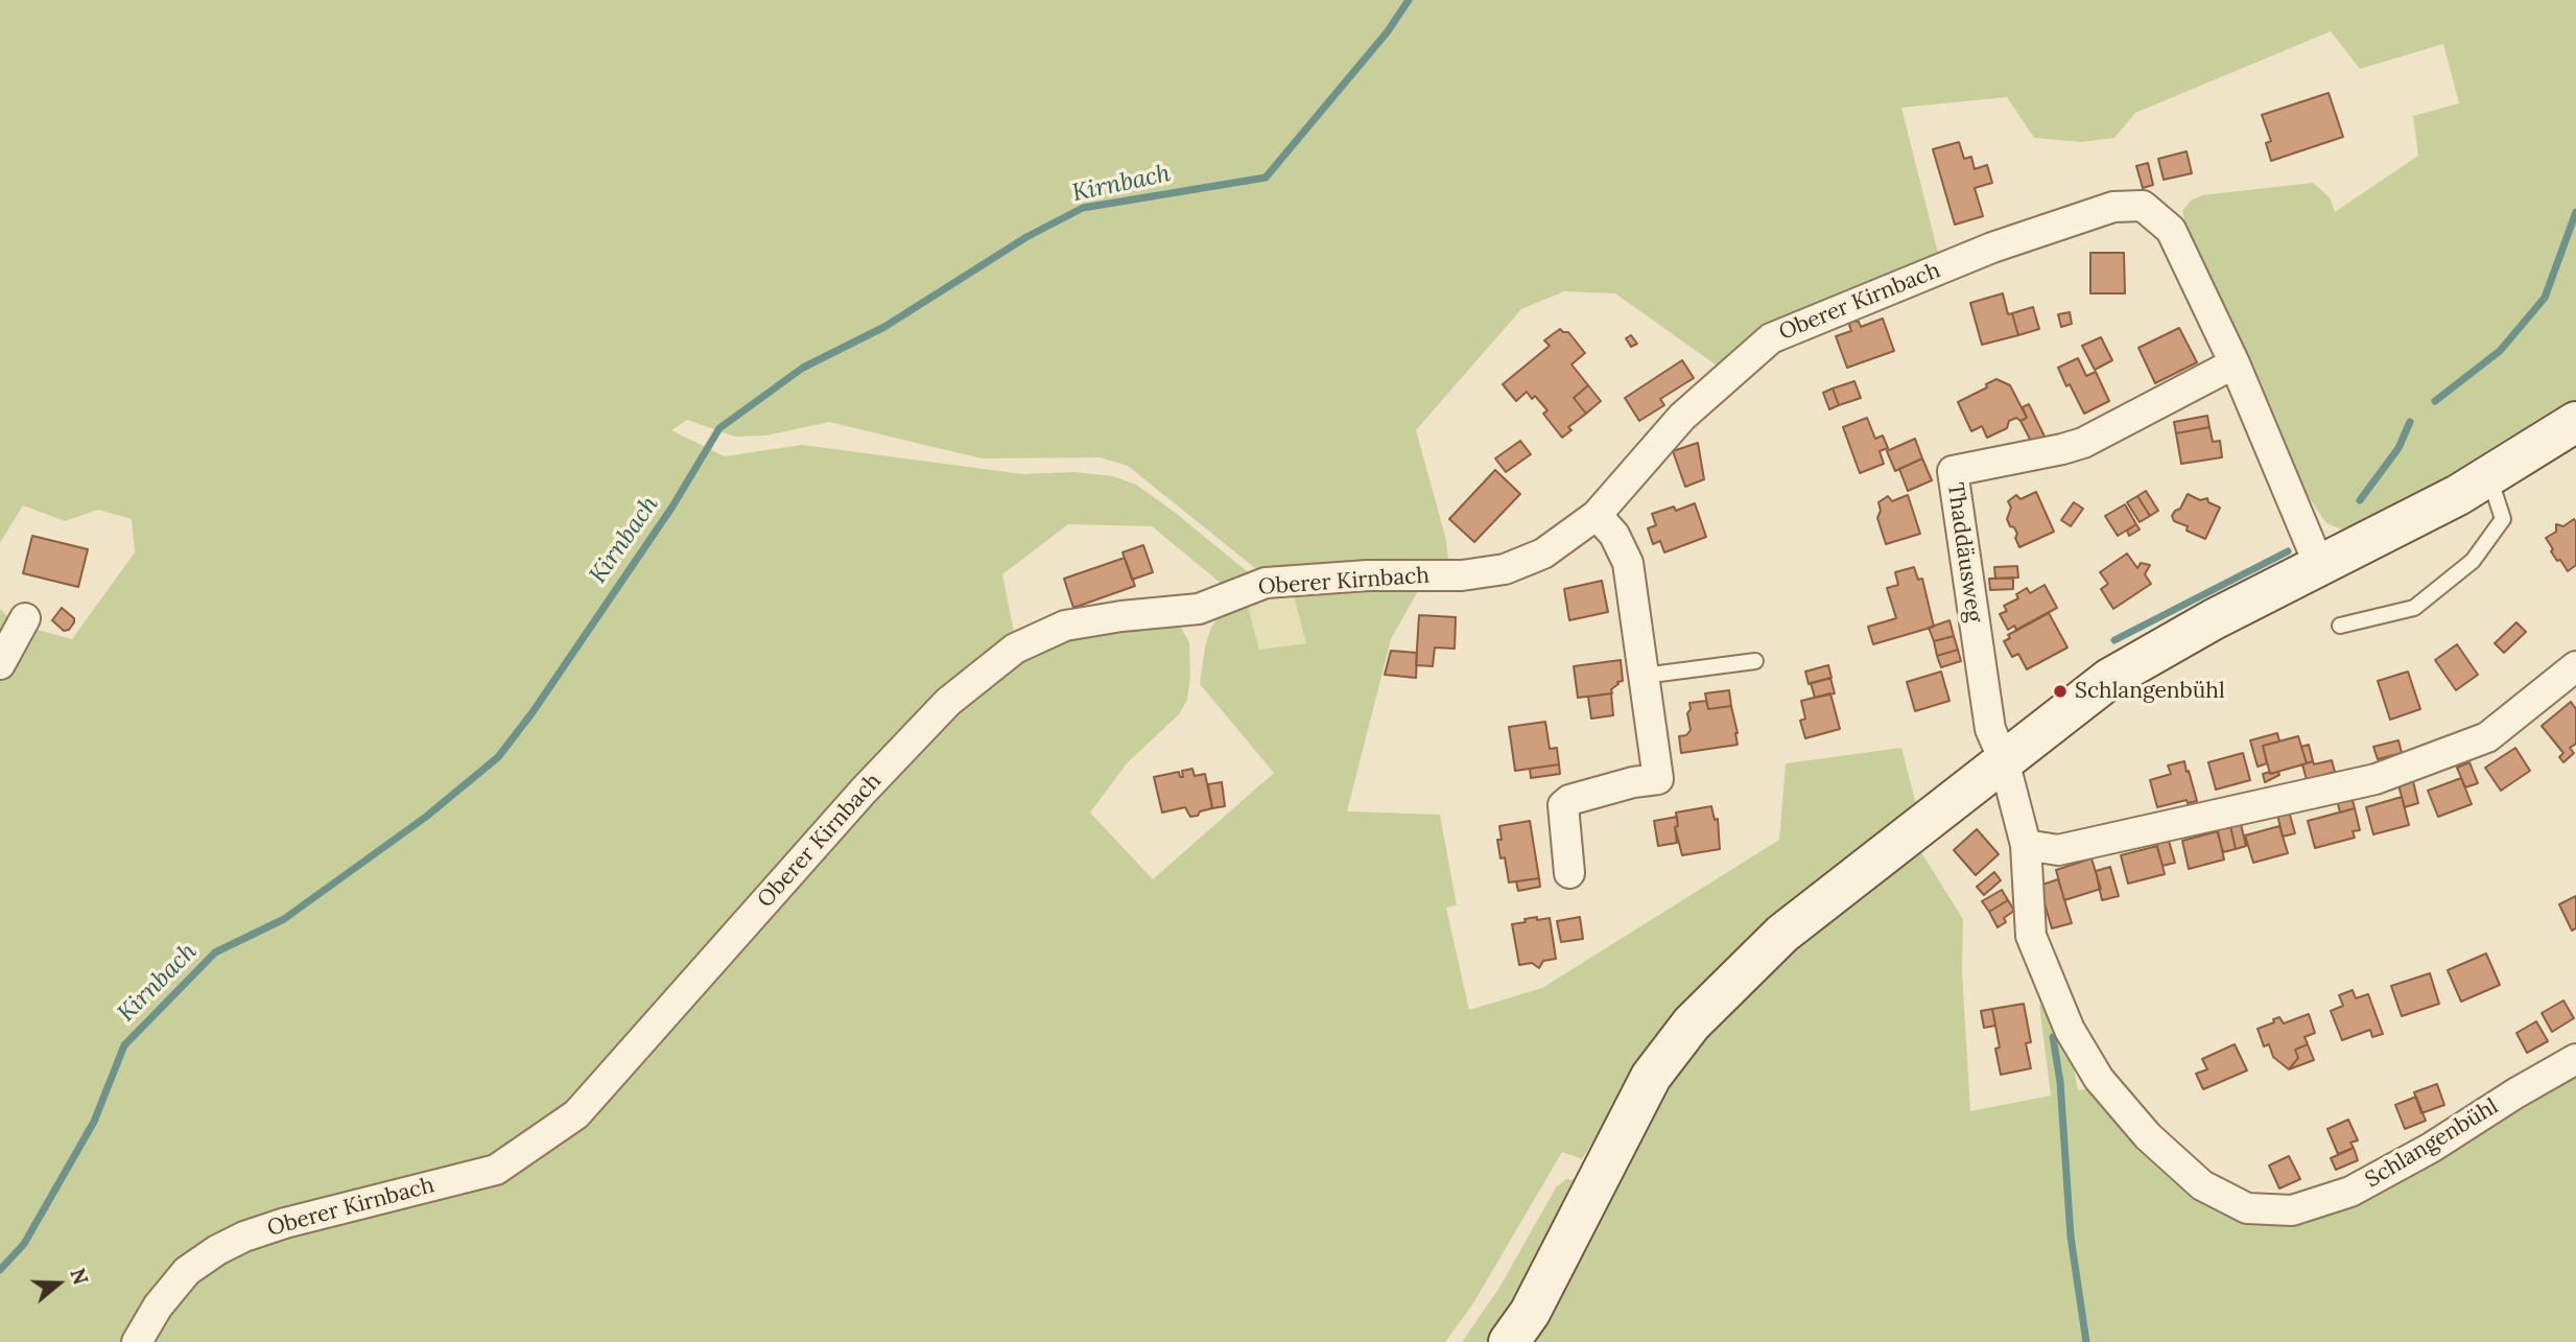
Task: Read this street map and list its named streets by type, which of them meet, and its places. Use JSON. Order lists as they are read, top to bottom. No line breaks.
{"streets":{"street":["Oberer Kirnbach","Thaddäusweg","Schlangenbühl"]},"crossings":[["Oberer Kirnbach","Thaddäusweg"],["Thaddäusweg","Schlangenbühl"]],"water":["Kirnbach"],"places":["Schlangenbühl"],"north":"right"}
